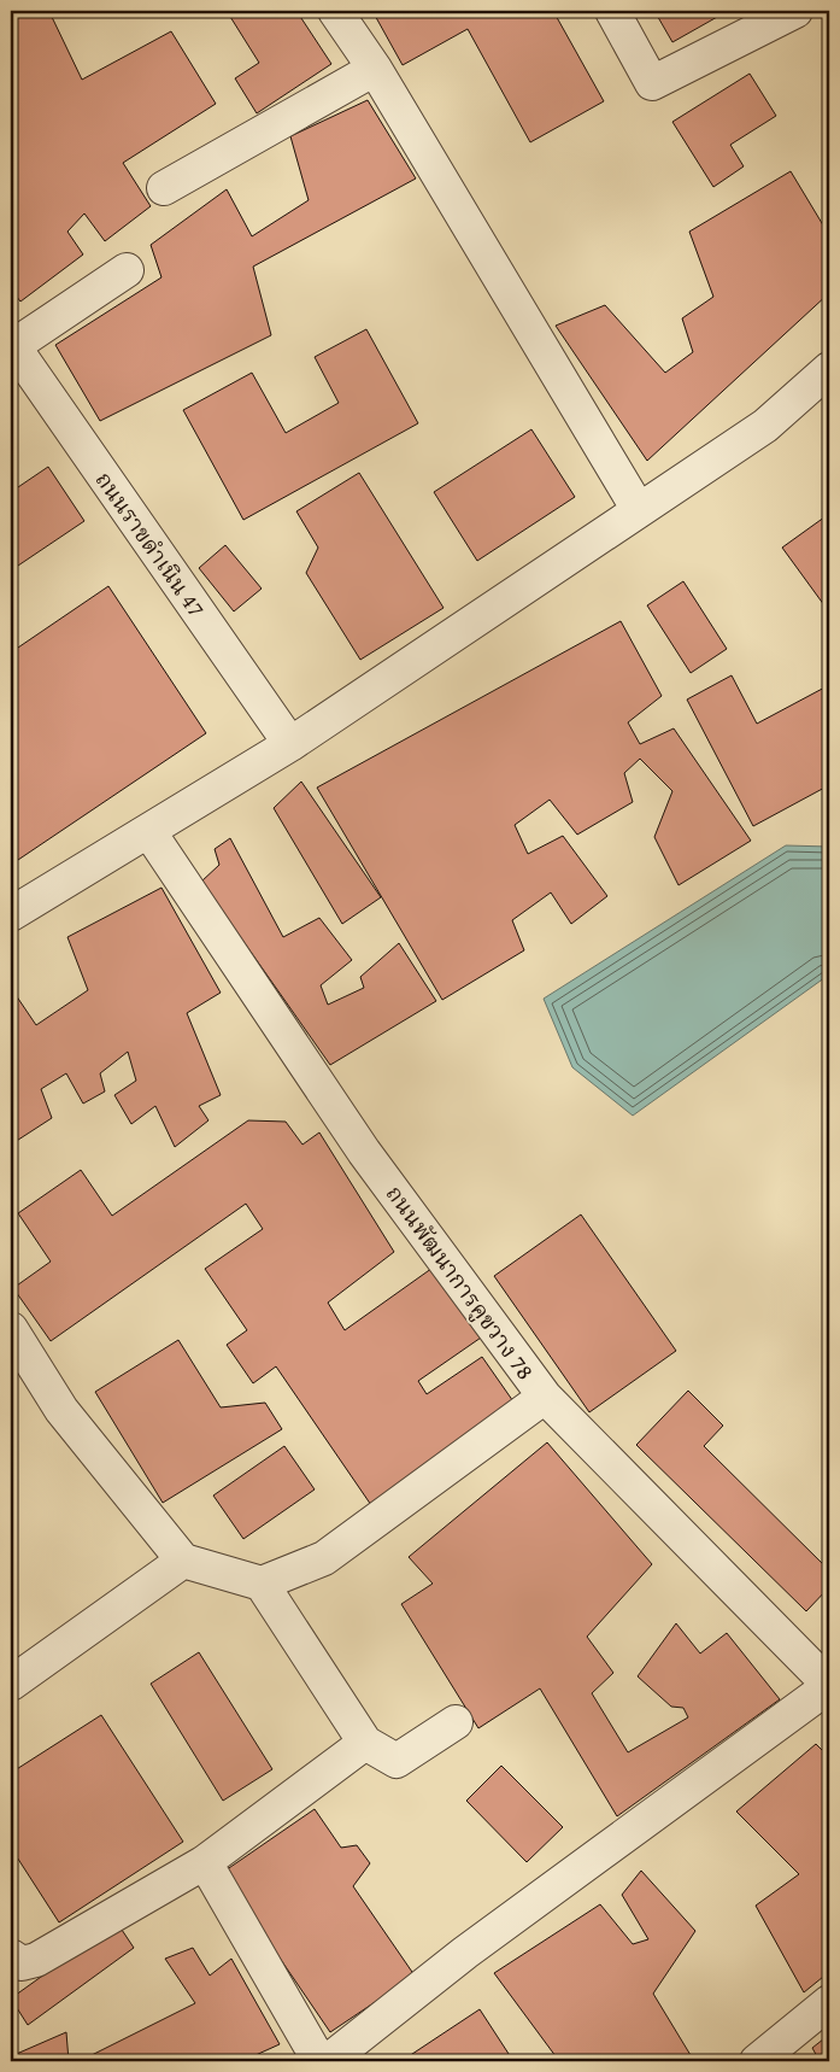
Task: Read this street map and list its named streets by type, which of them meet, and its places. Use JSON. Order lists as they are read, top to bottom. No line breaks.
{"streets":{"street":["ถนนราขดำเนิน 47","ถนนพัฒนาการคูขวาง 78"]}}
